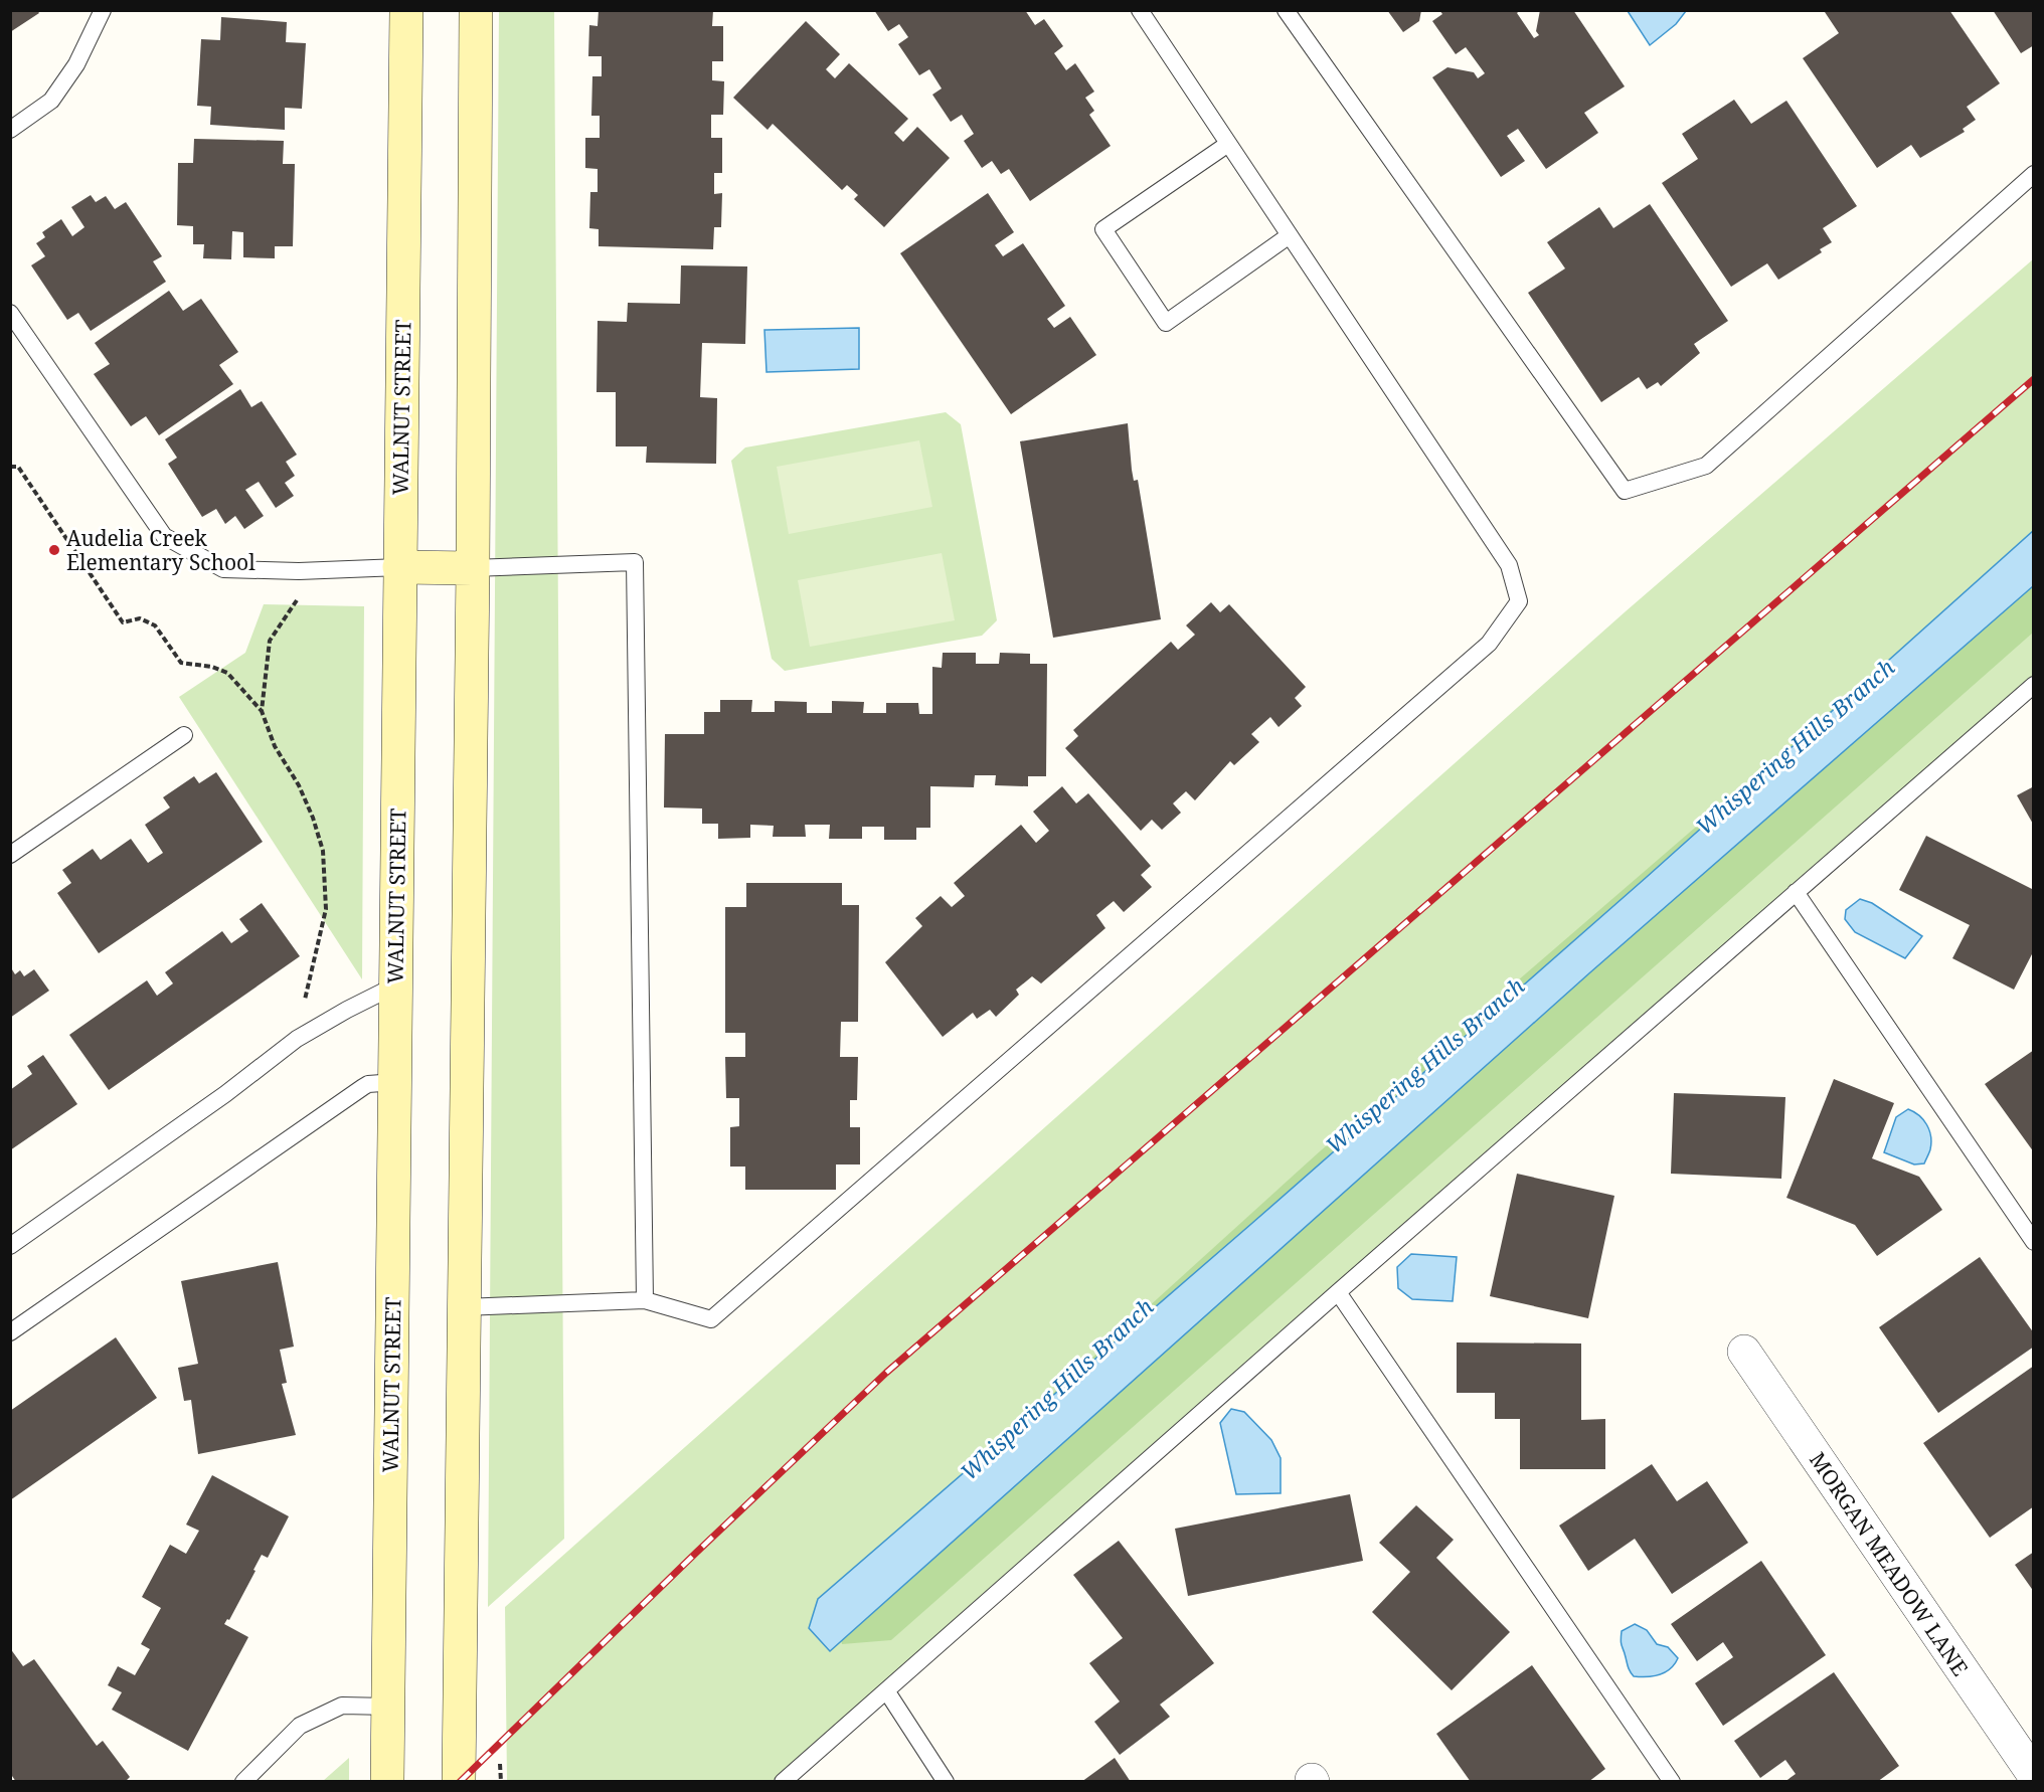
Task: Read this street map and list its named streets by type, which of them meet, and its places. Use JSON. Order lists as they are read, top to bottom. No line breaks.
{"streets":{"main road":["WALNUT STREET"],"street":["MORGAN MEADOW LANE"]},"water":["Whispering Hills Branch"],"places":["Audelia Creek Elementary School"]}
